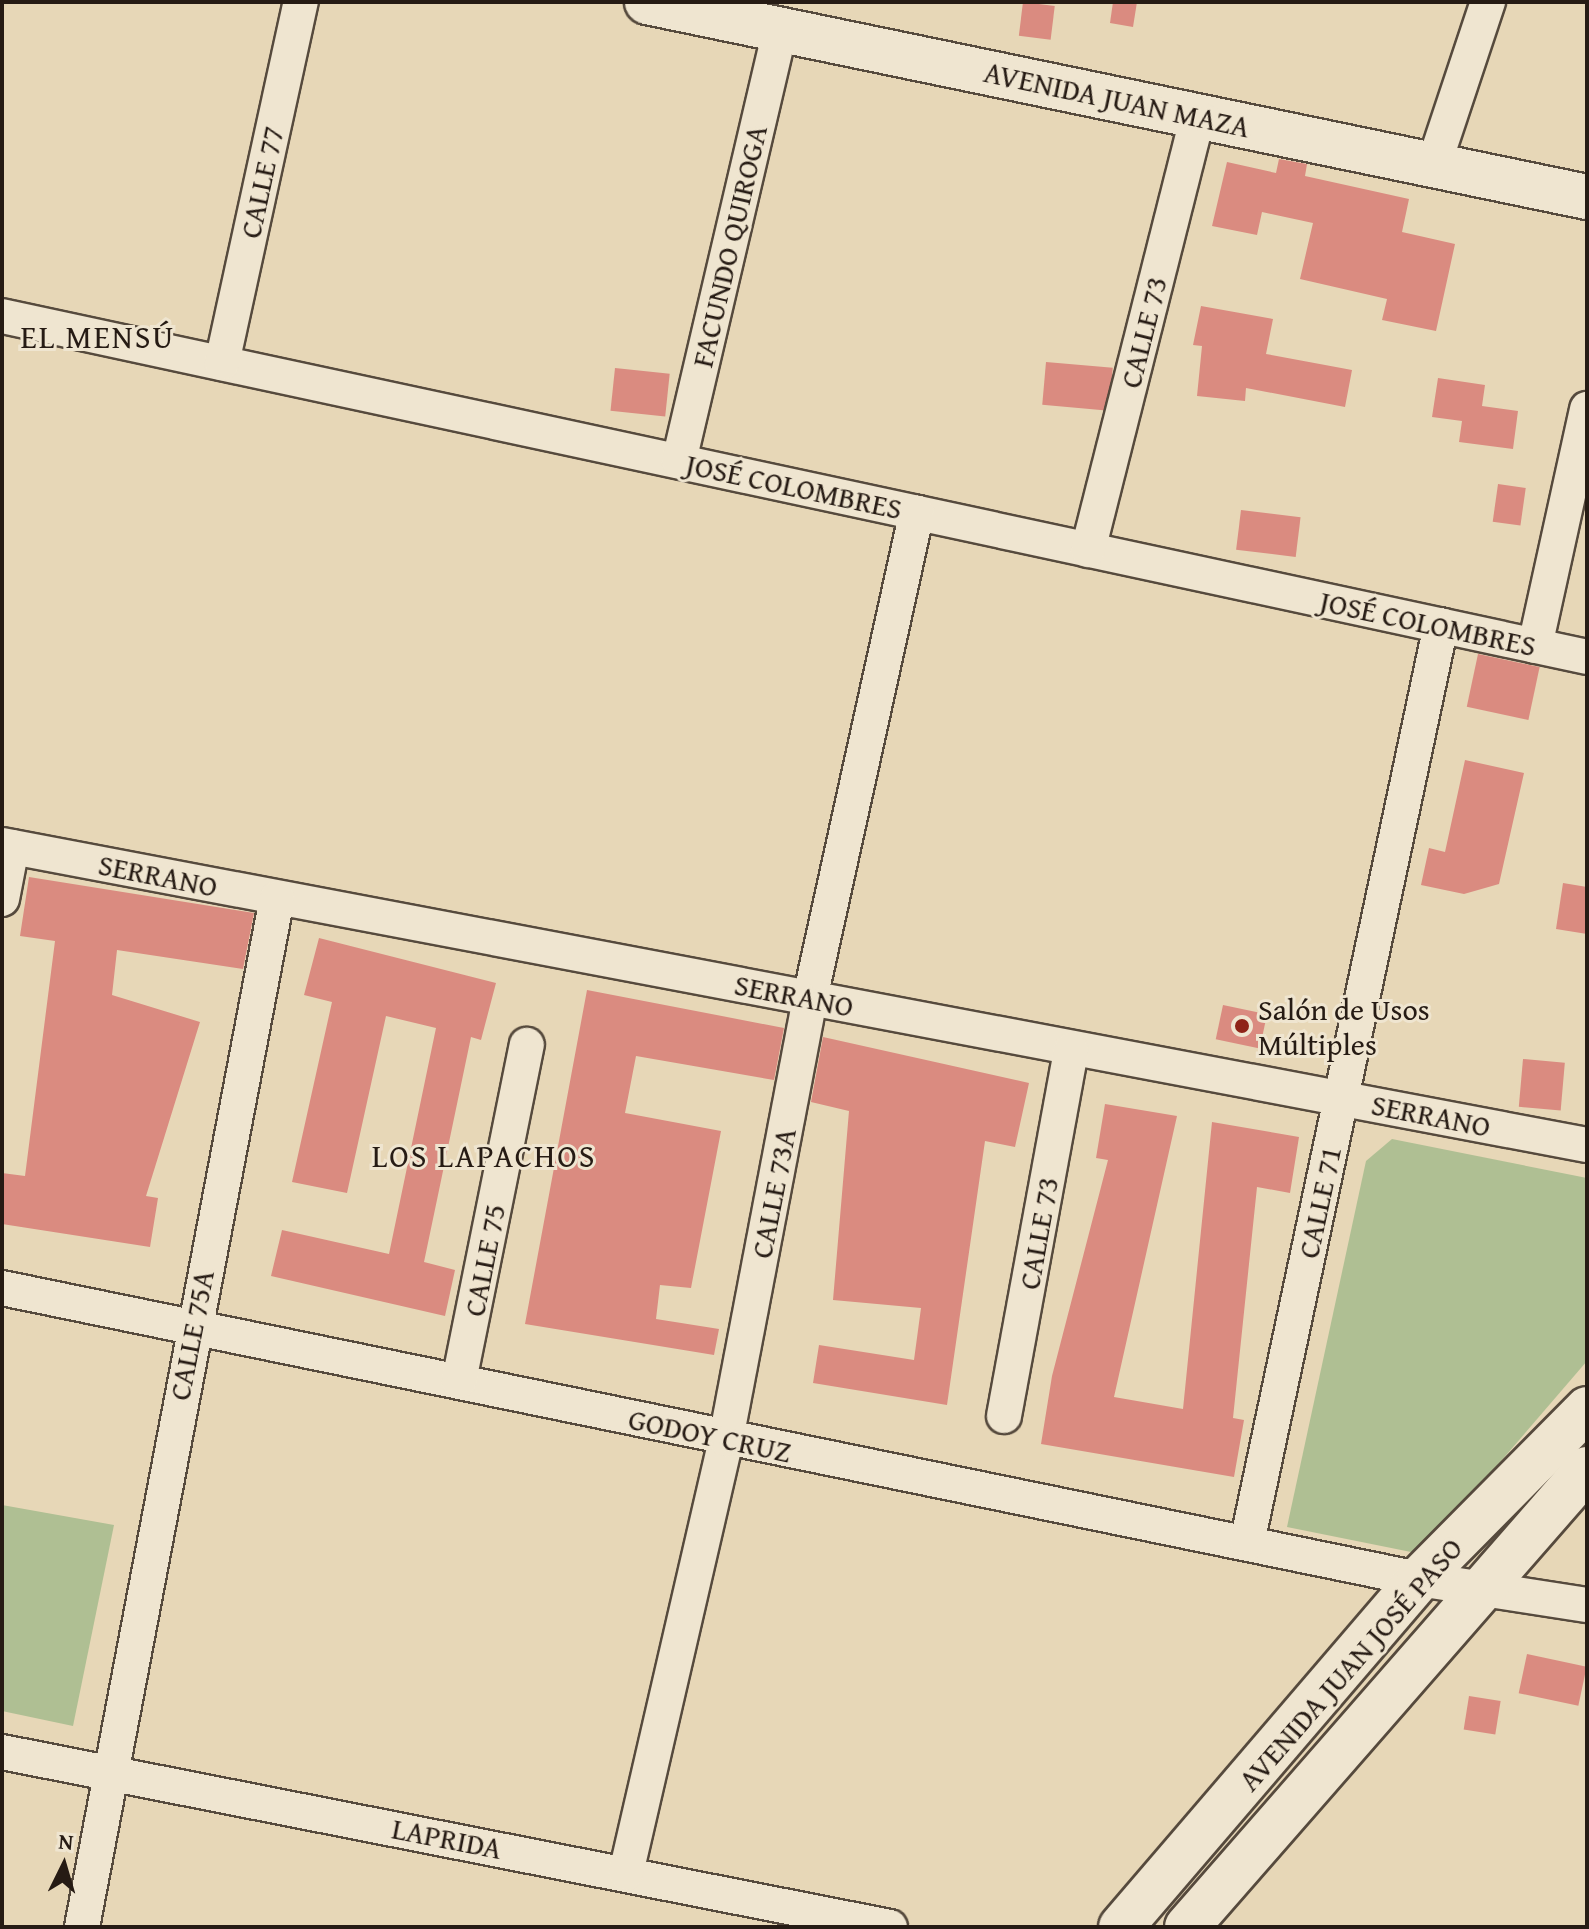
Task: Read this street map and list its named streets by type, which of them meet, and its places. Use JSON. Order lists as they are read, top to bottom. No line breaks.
{"streets":{"main road":["AVENIDA JUAN MAZA","AVENIDA JUAN JOSÉ PASO"],"street":["CALLE 77","FACUNDO QUIROGA","CALLE 73","JOSÉ COLOMBRES","SERRANO","CALLE 73A","CALLE 71","CALLE 75","CALLE 75A","GODOY CRUZ","LAPRIDA"]},"crossings":[["AVENIDA JUAN MAZA","FACUNDO QUIROGA"],["AVENIDA JUAN MAZA","CALLE 73"],["CALLE 77","JOSÉ COLOMBRES"],["FACUNDO QUIROGA","JOSÉ COLOMBRES"],["CALLE 73","JOSÉ COLOMBRES"],["CALLE 73","SERRANO"],["JOSÉ COLOMBRES","CALLE 73A"],["JOSÉ COLOMBRES","CALLE 71"],["SERRANO","CALLE 73A"],["SERRANO","CALLE 71"],["SERRANO","CALLE 75A"],["CALLE 73A","GODOY CRUZ"],["CALLE 73A","LAPRIDA"],["CALLE 71","GODOY CRUZ"],["CALLE 75","GODOY CRUZ"],["CALLE 75A","GODOY CRUZ"],["CALLE 75A","LAPRIDA"],["GODOY CRUZ","AVENIDA JUAN JOSÉ PASO"]],"districts":["EL MENSÚ","LOS LAPACHOS"],"places":["Salón de Usos Múltiples"],"north":"top"}
